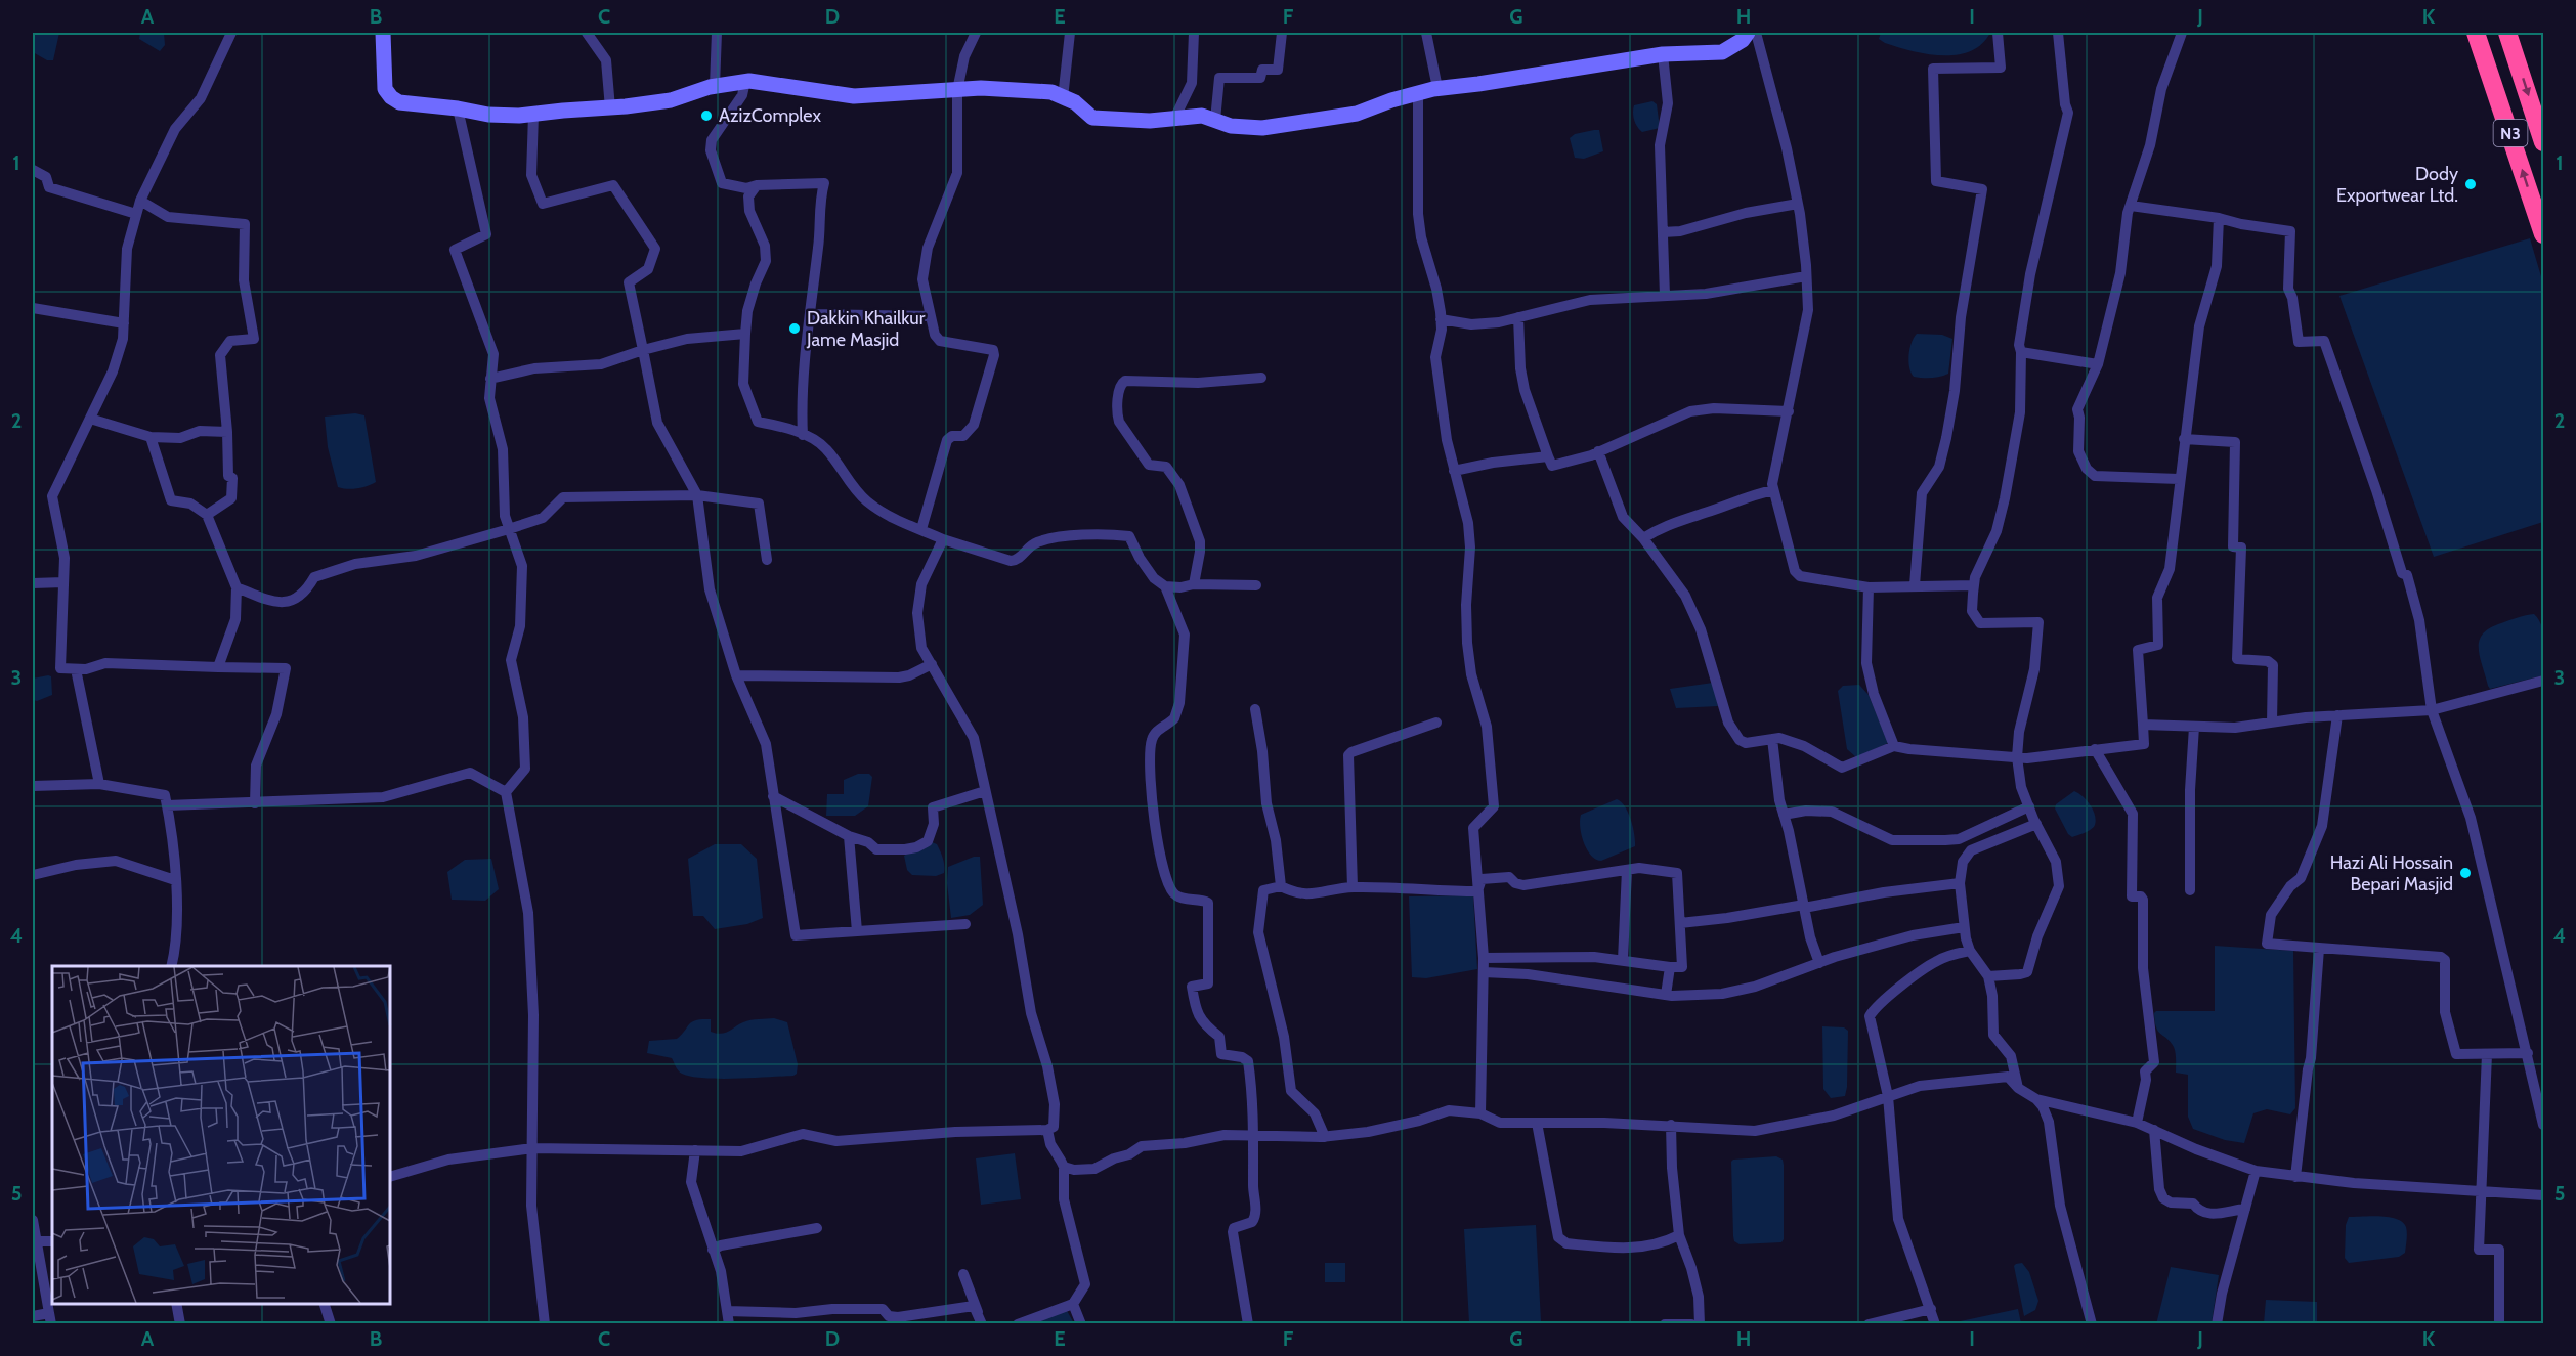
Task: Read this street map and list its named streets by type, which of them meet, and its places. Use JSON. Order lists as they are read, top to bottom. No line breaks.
{"streets":{"highway":["N3"]},"places":["AzizComplex","Dody Exportwear Ltd.","Dakkin Khailkur Jame Masjid","Hazi Ali Hossain Bepari Masjid"],"grid":{"columns":["A","B","C","D","E","F","G","H","I","J","K"],"rows":["1","2","3","4","5"]}}
